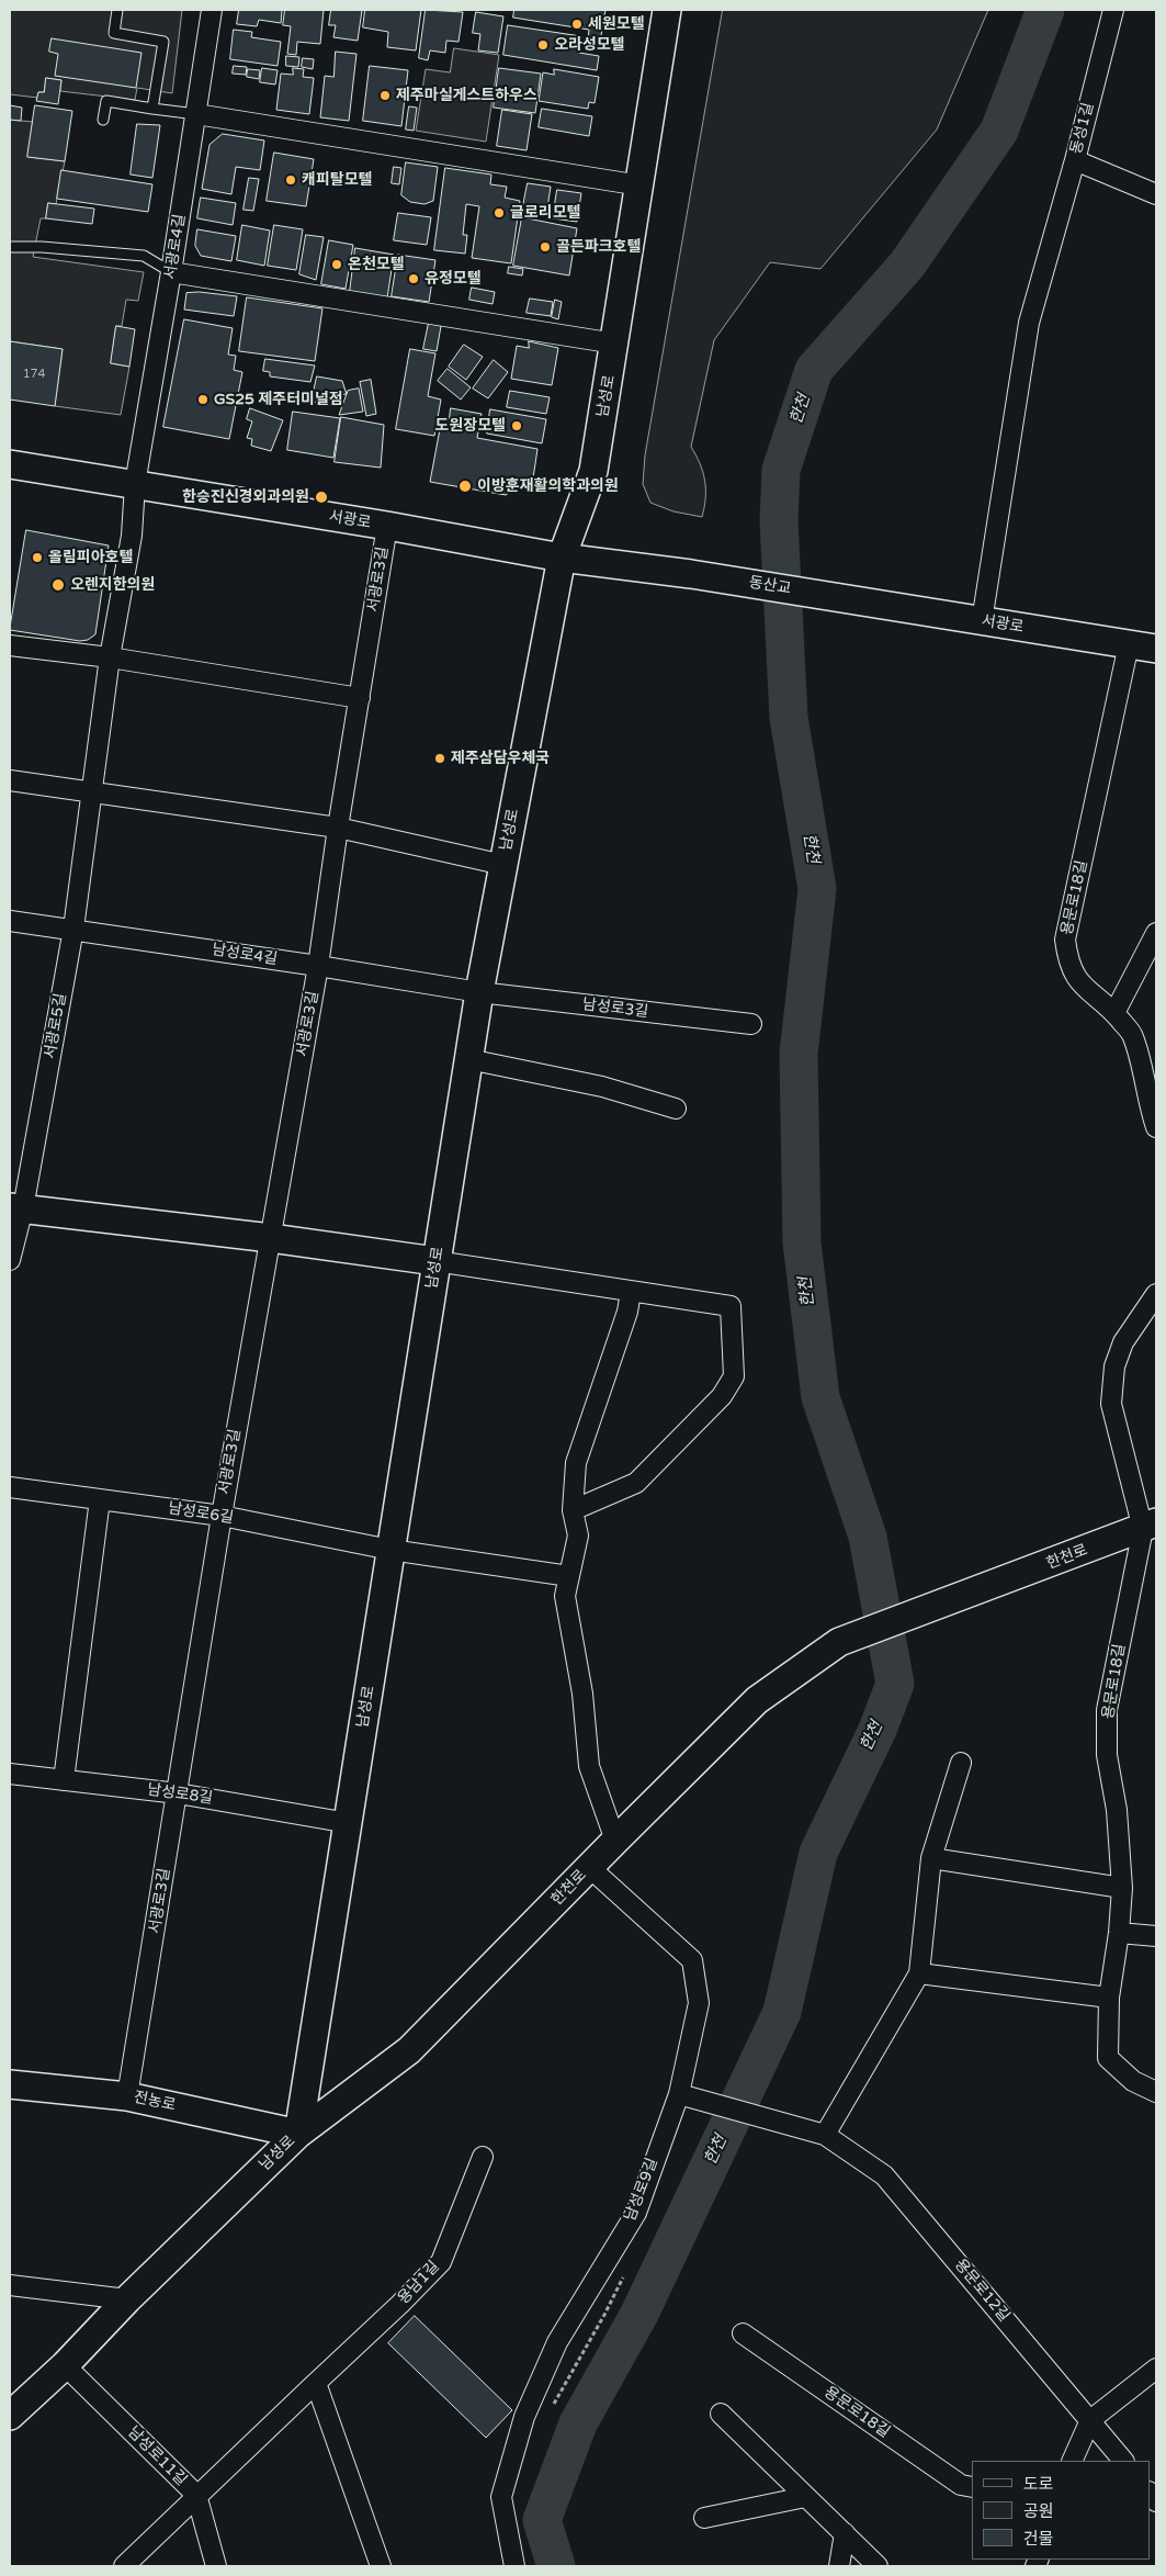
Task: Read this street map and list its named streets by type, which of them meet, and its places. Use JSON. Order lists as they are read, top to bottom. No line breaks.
{"streets":{"main road":["남성로","서광로","동산교","한천로","전농로"],"street":["동성1길","서광로4길","서광로3길","용문로18길","남성로4길","남성로3길","서광로5길","남성로6길","남성로8길","남성로9길","용남1길","용문로12길","남성로11길"]},"crossings":[["서광로4길","서광로"],["서광로4길","서광로5길"],["남성로","서광로"],["남성로","남성로4길"],["남성로","남성로3길"],["남성로","남성로6길"],["남성로","한천로"],["남성로","남성로8길"],["남성로","전농로"],["남성로","남성로11길"],["서광로","서광로3길"],["서광로","동산교"],["서광로","용문로18길"],["서광로","서광로5길"],["서광로3길","남성로4길"],["서광로3길","남성로6길"],["서광로3길","남성로8길"],["서광로3길","전농로"],["용문로18길","한천로"],["남성로4길","남성로3길"],["남성로4길","서광로5길"],["한천로","전농로"],["한천로","남성로9길"],["남성로9길","용문로12길"],["용남1길","남성로11길"]],"water":["한천"],"places":["세원모텔","오라성모텔","제주마실게스트하우스","캐피탈모텔","글로리모텔","골든파크호텔","온천모텔","유정모텔","GS25 제주터미널점","도원장모텔","이방훈재활의학과의원","한승진신경외과의원","올림피아호텔","오렌지한의원","제주삼담우체국"],"house_numbers":["174"],"legend":["도로","공원","건물"]}
